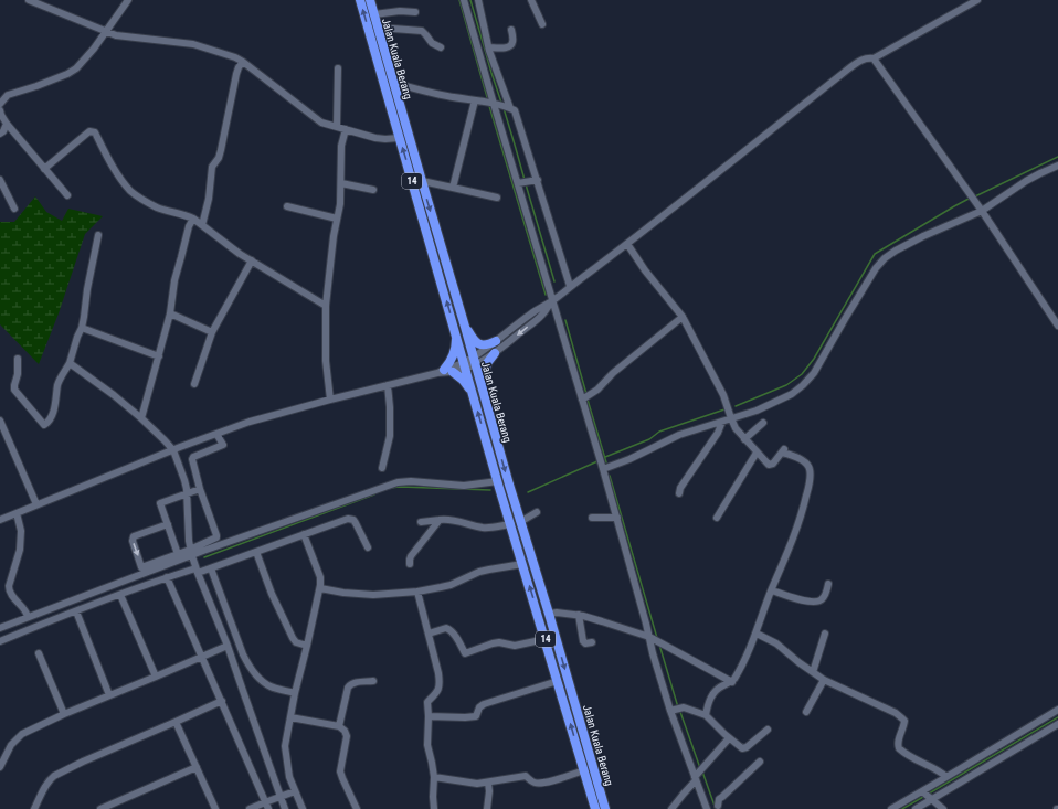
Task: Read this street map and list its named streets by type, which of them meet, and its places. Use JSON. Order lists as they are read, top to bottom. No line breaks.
{"streets":{"highway":["Jalan Kuala Berang","14"]}}
